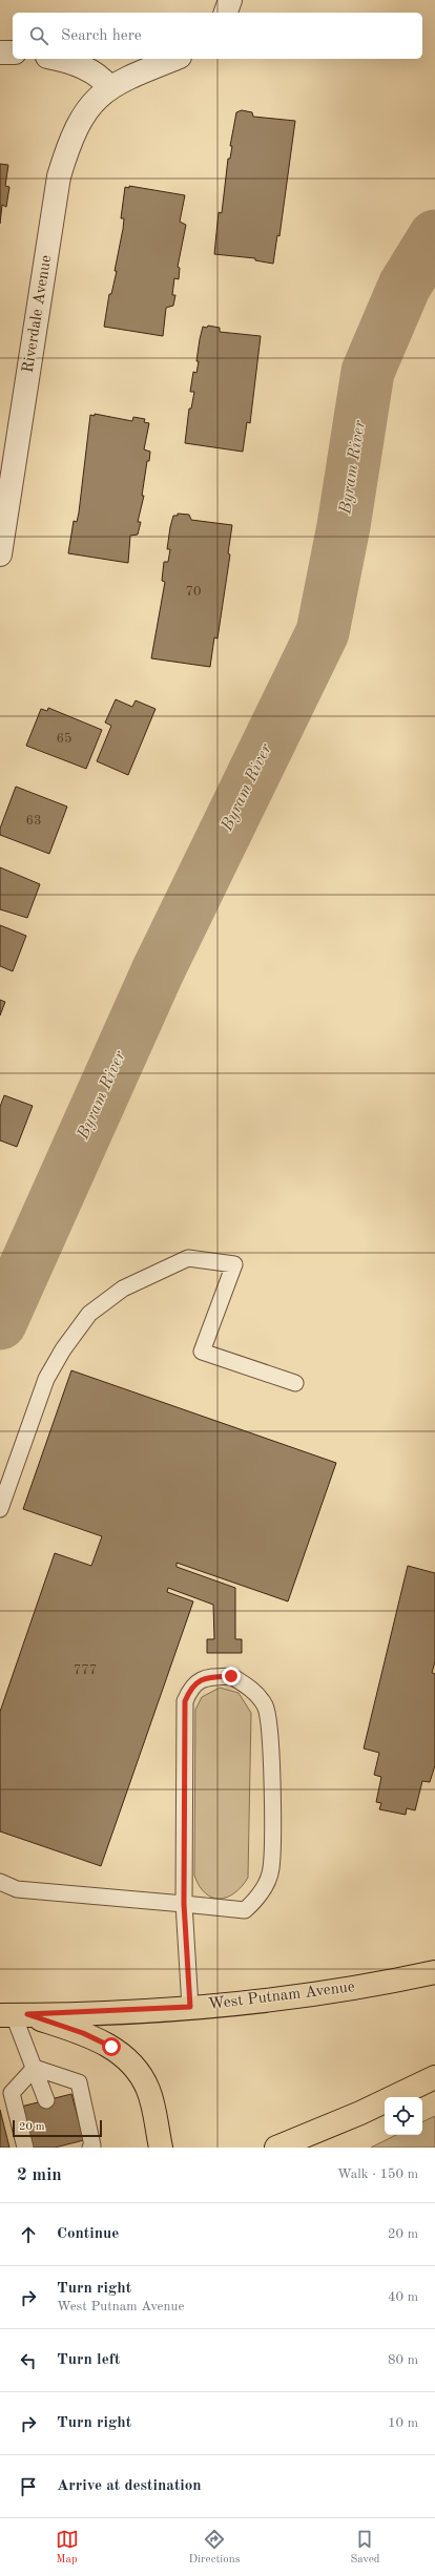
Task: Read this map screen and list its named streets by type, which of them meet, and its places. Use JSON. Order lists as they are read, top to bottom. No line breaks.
{"streets":{"main road":["West Putnam Avenue"],"street":["Riverdale Avenue"]},"water":["Byram River"],"house_numbers":["70","65","63","777"],"scale_bar":"20 m","page":{"search":"Search here","scale":"20 m","heading":["2 min","Walk · 150 m"],"list":[["Continue","20 m"],["Turn right","West Putnam Avenue","40 m"],["Turn left","80 m"],["Turn right","10 m"],"Arrive at destination"],"nav":["Map","Directions","Saved"]}}
